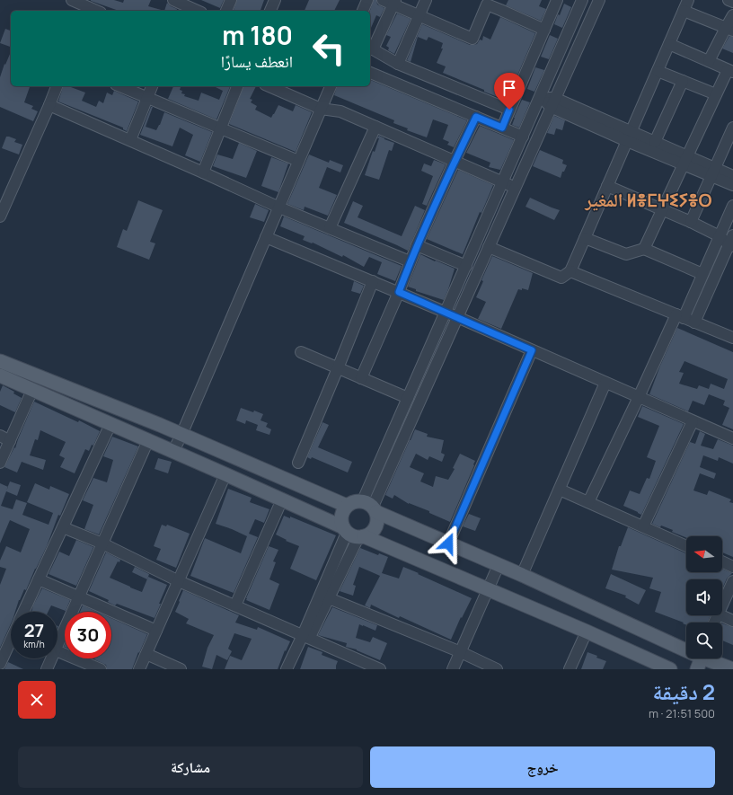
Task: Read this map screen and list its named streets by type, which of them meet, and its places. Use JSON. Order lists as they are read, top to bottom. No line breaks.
{"districts":["المغير ⵍⴻⵎⵖⵉⵢⴻⵔ"],"north":"left","page":{"turn":["180 m","انعطف يسارًا"],"speed":"27 km/h","limit":"30","heading":["2 دقيقة","500 m · 21:51"],"buttons":["خروج","مشاركة"]}}
